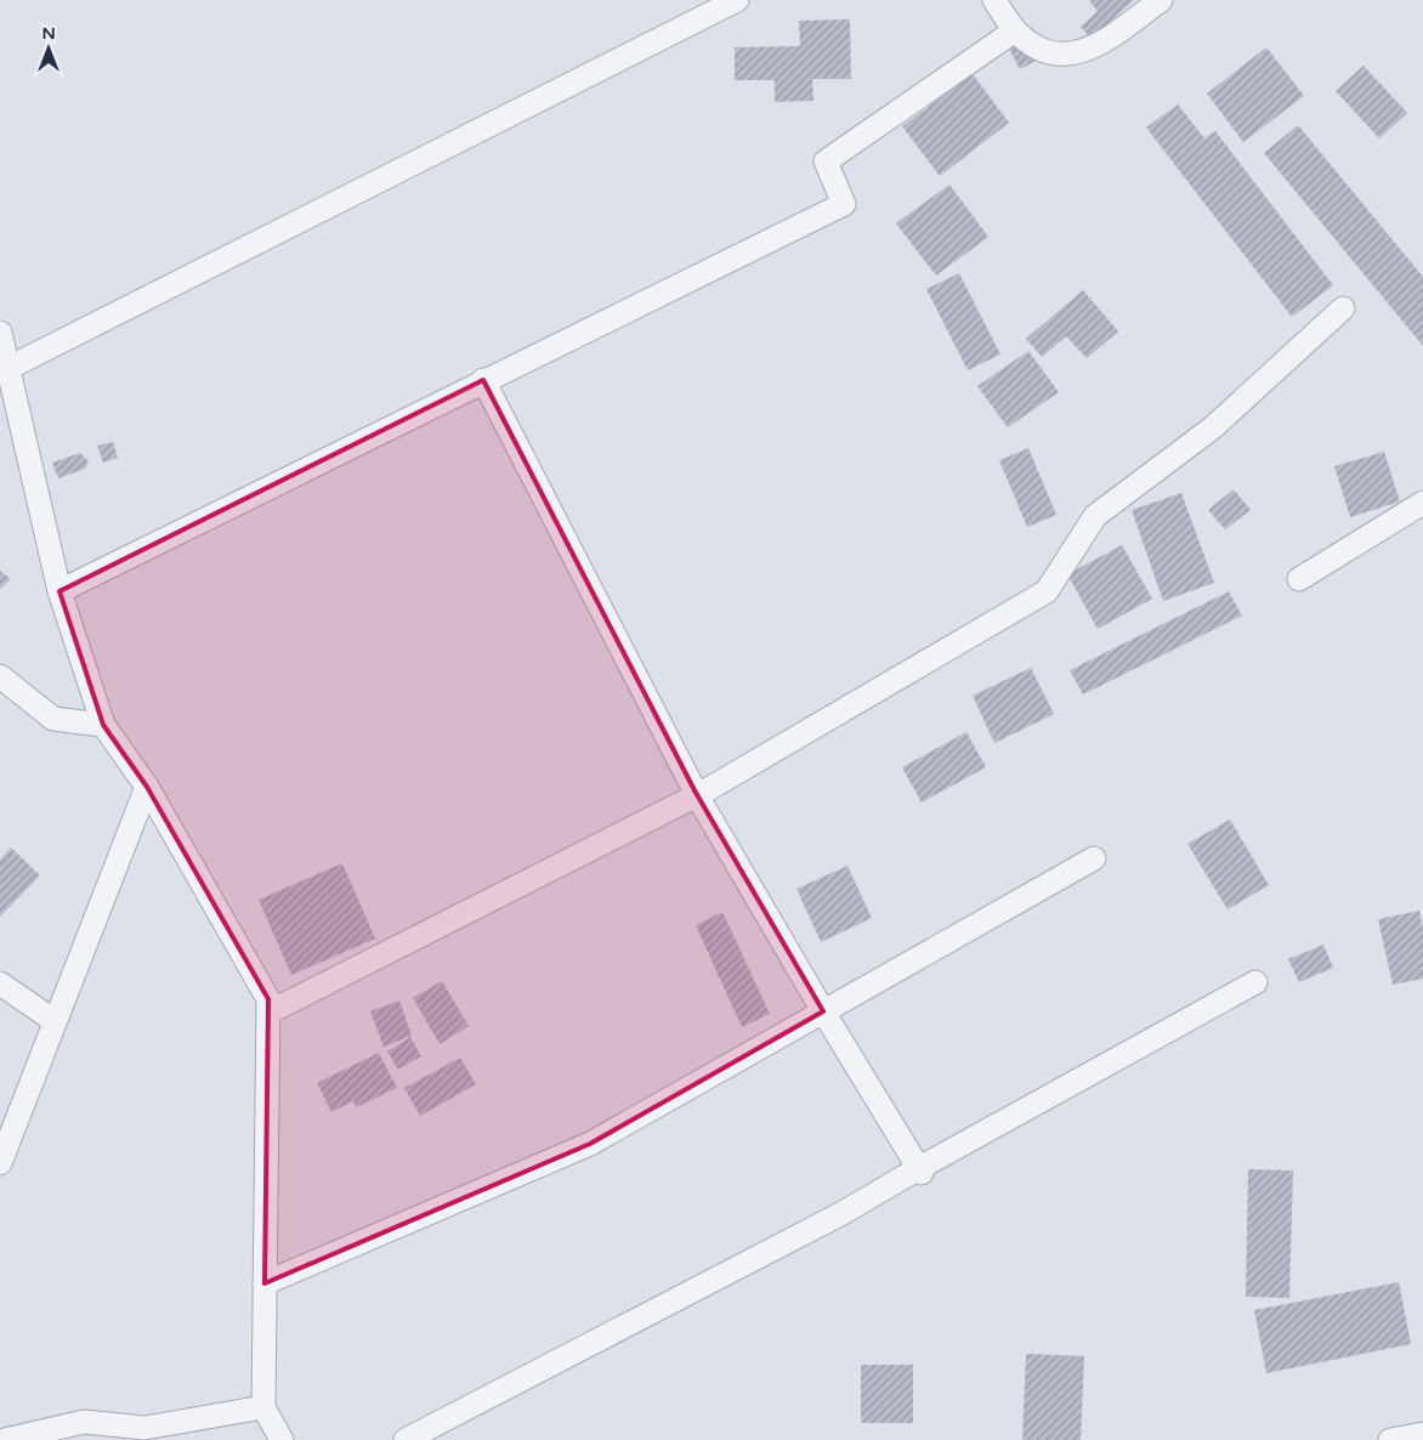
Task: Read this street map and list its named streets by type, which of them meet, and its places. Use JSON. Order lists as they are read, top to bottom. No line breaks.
{"north":"top"}
